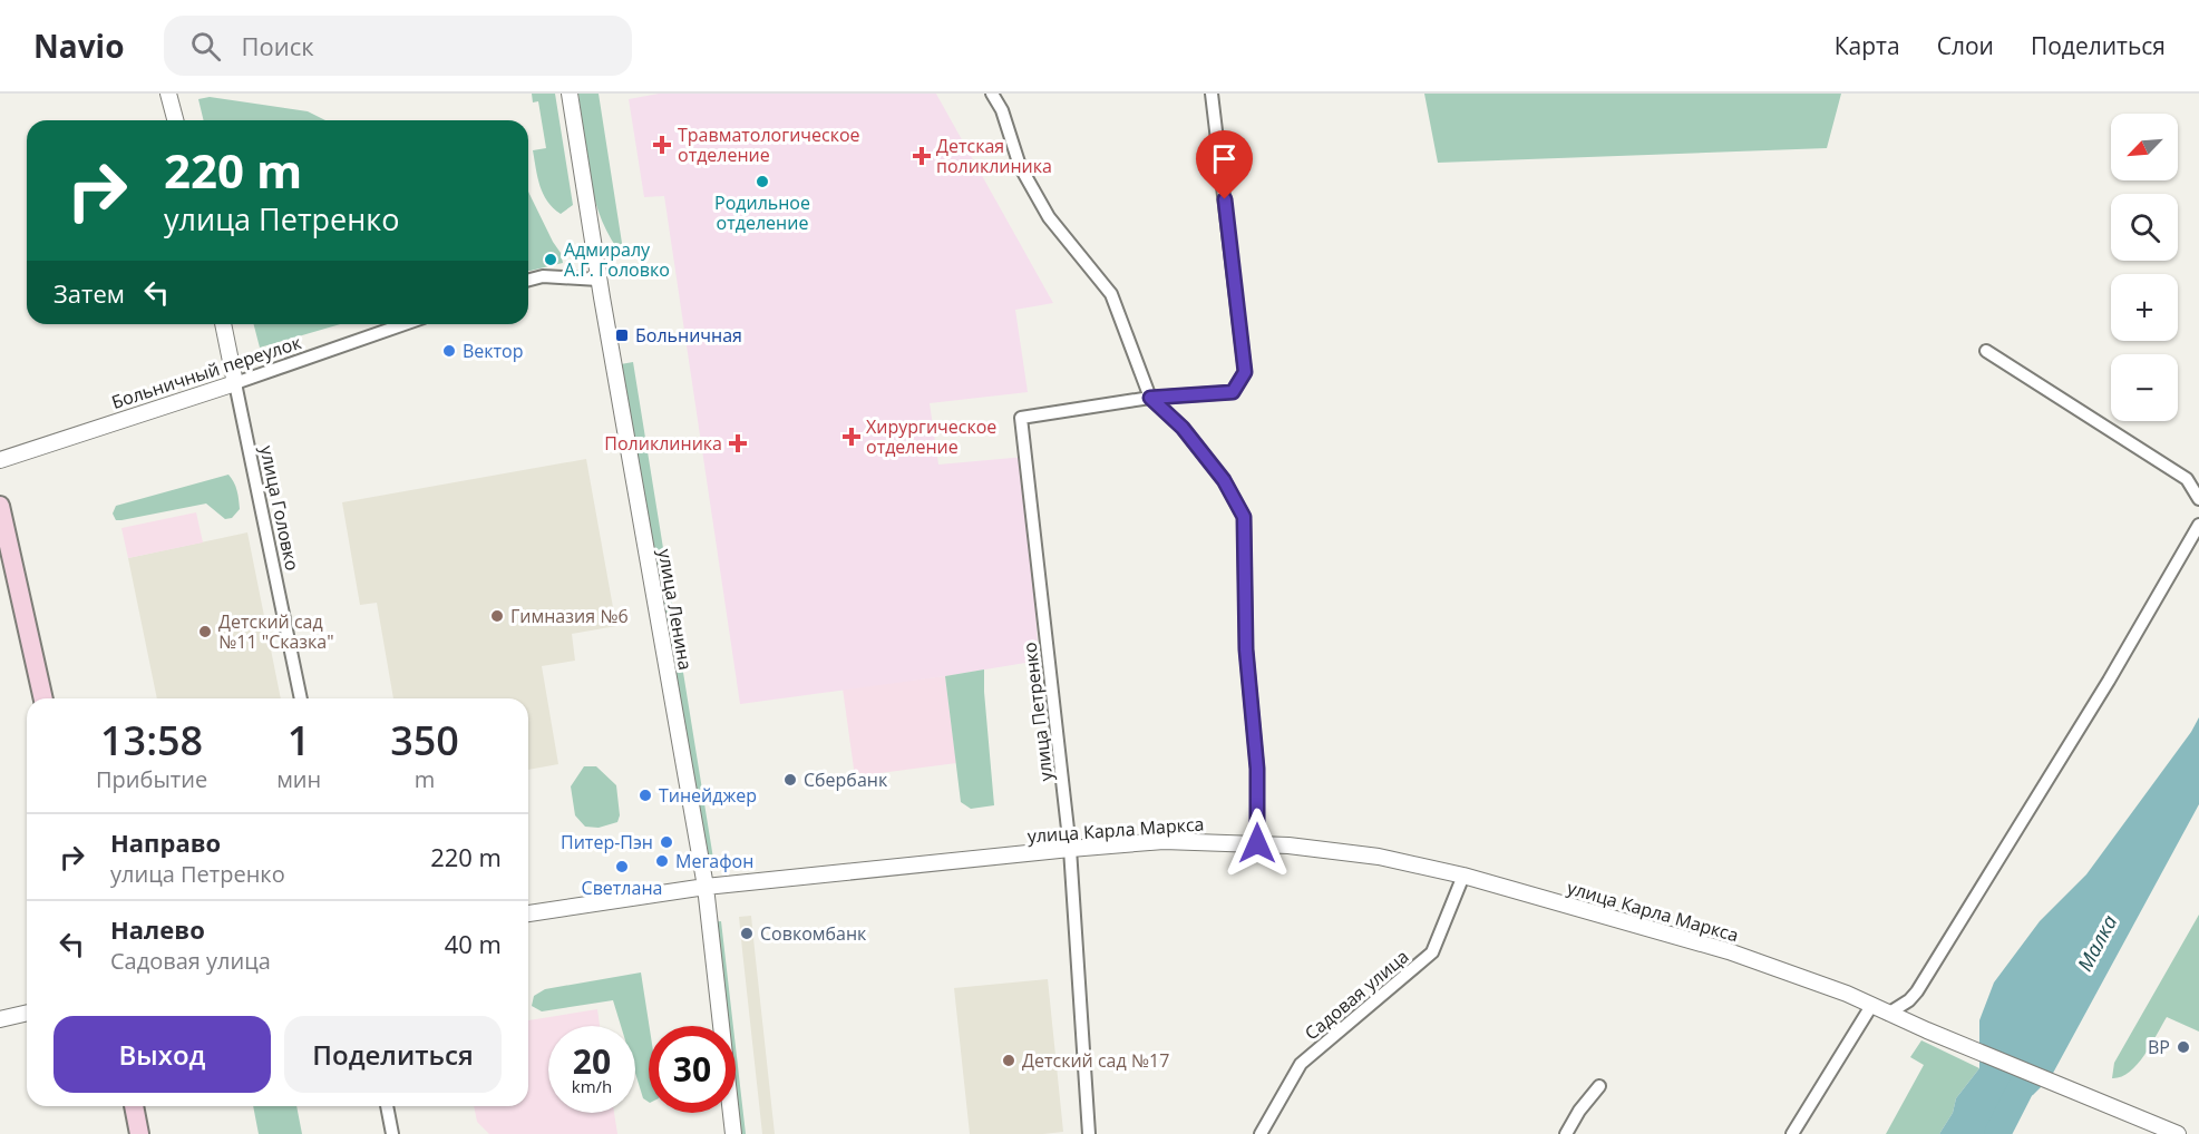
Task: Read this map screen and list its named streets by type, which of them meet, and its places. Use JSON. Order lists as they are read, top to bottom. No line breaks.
{"streets":{"street":["Больничный переулок","улица Головко","улица Ленина","улица Петренко","улица Карла Маркса","Садовая улица"]},"crossings":[["Больничный переулок","улица Головко"],["улица Ленина","улица Карла Маркса"],["улица Петренко","улица Карла Маркса"],["улица Карла Маркса","Садовая улица"]],"water":["Малка"],"places":{"health":["Травматологическое отделение","Детская поликлиника","Хирургическое отделение","Поликлиника"],"other":["Родильное отделение","Адмиралу А.Г. Головко","Вектор","Гимназия №6","Детский сад №11 \"Сказка\"","Сбербанк","Тинейджер","Питер-Пэн","Мегафон","Светлана","Совкомбанк","BP","Детский сад №17"],"transit":["Больничная"]},"north":"bottom left","page":{"header":"Navio","search":"Поиск","nav":["Карта","Слои","Поделиться"],"map_buttons":["+","−"],"turn":["220 m","улица Петренко"],"then":"Затем","eta":["13:58","Прибытие","1","мин","350","m"],"list":[{"name":"Направо","note":"улица Петренко","value":"220 m"},{"name":"Налево","note":"Садовая улица","value":"40 m"}],"buttons":["Выход","Поделиться"],"speed":"20 km/h","limit":"30"}}
